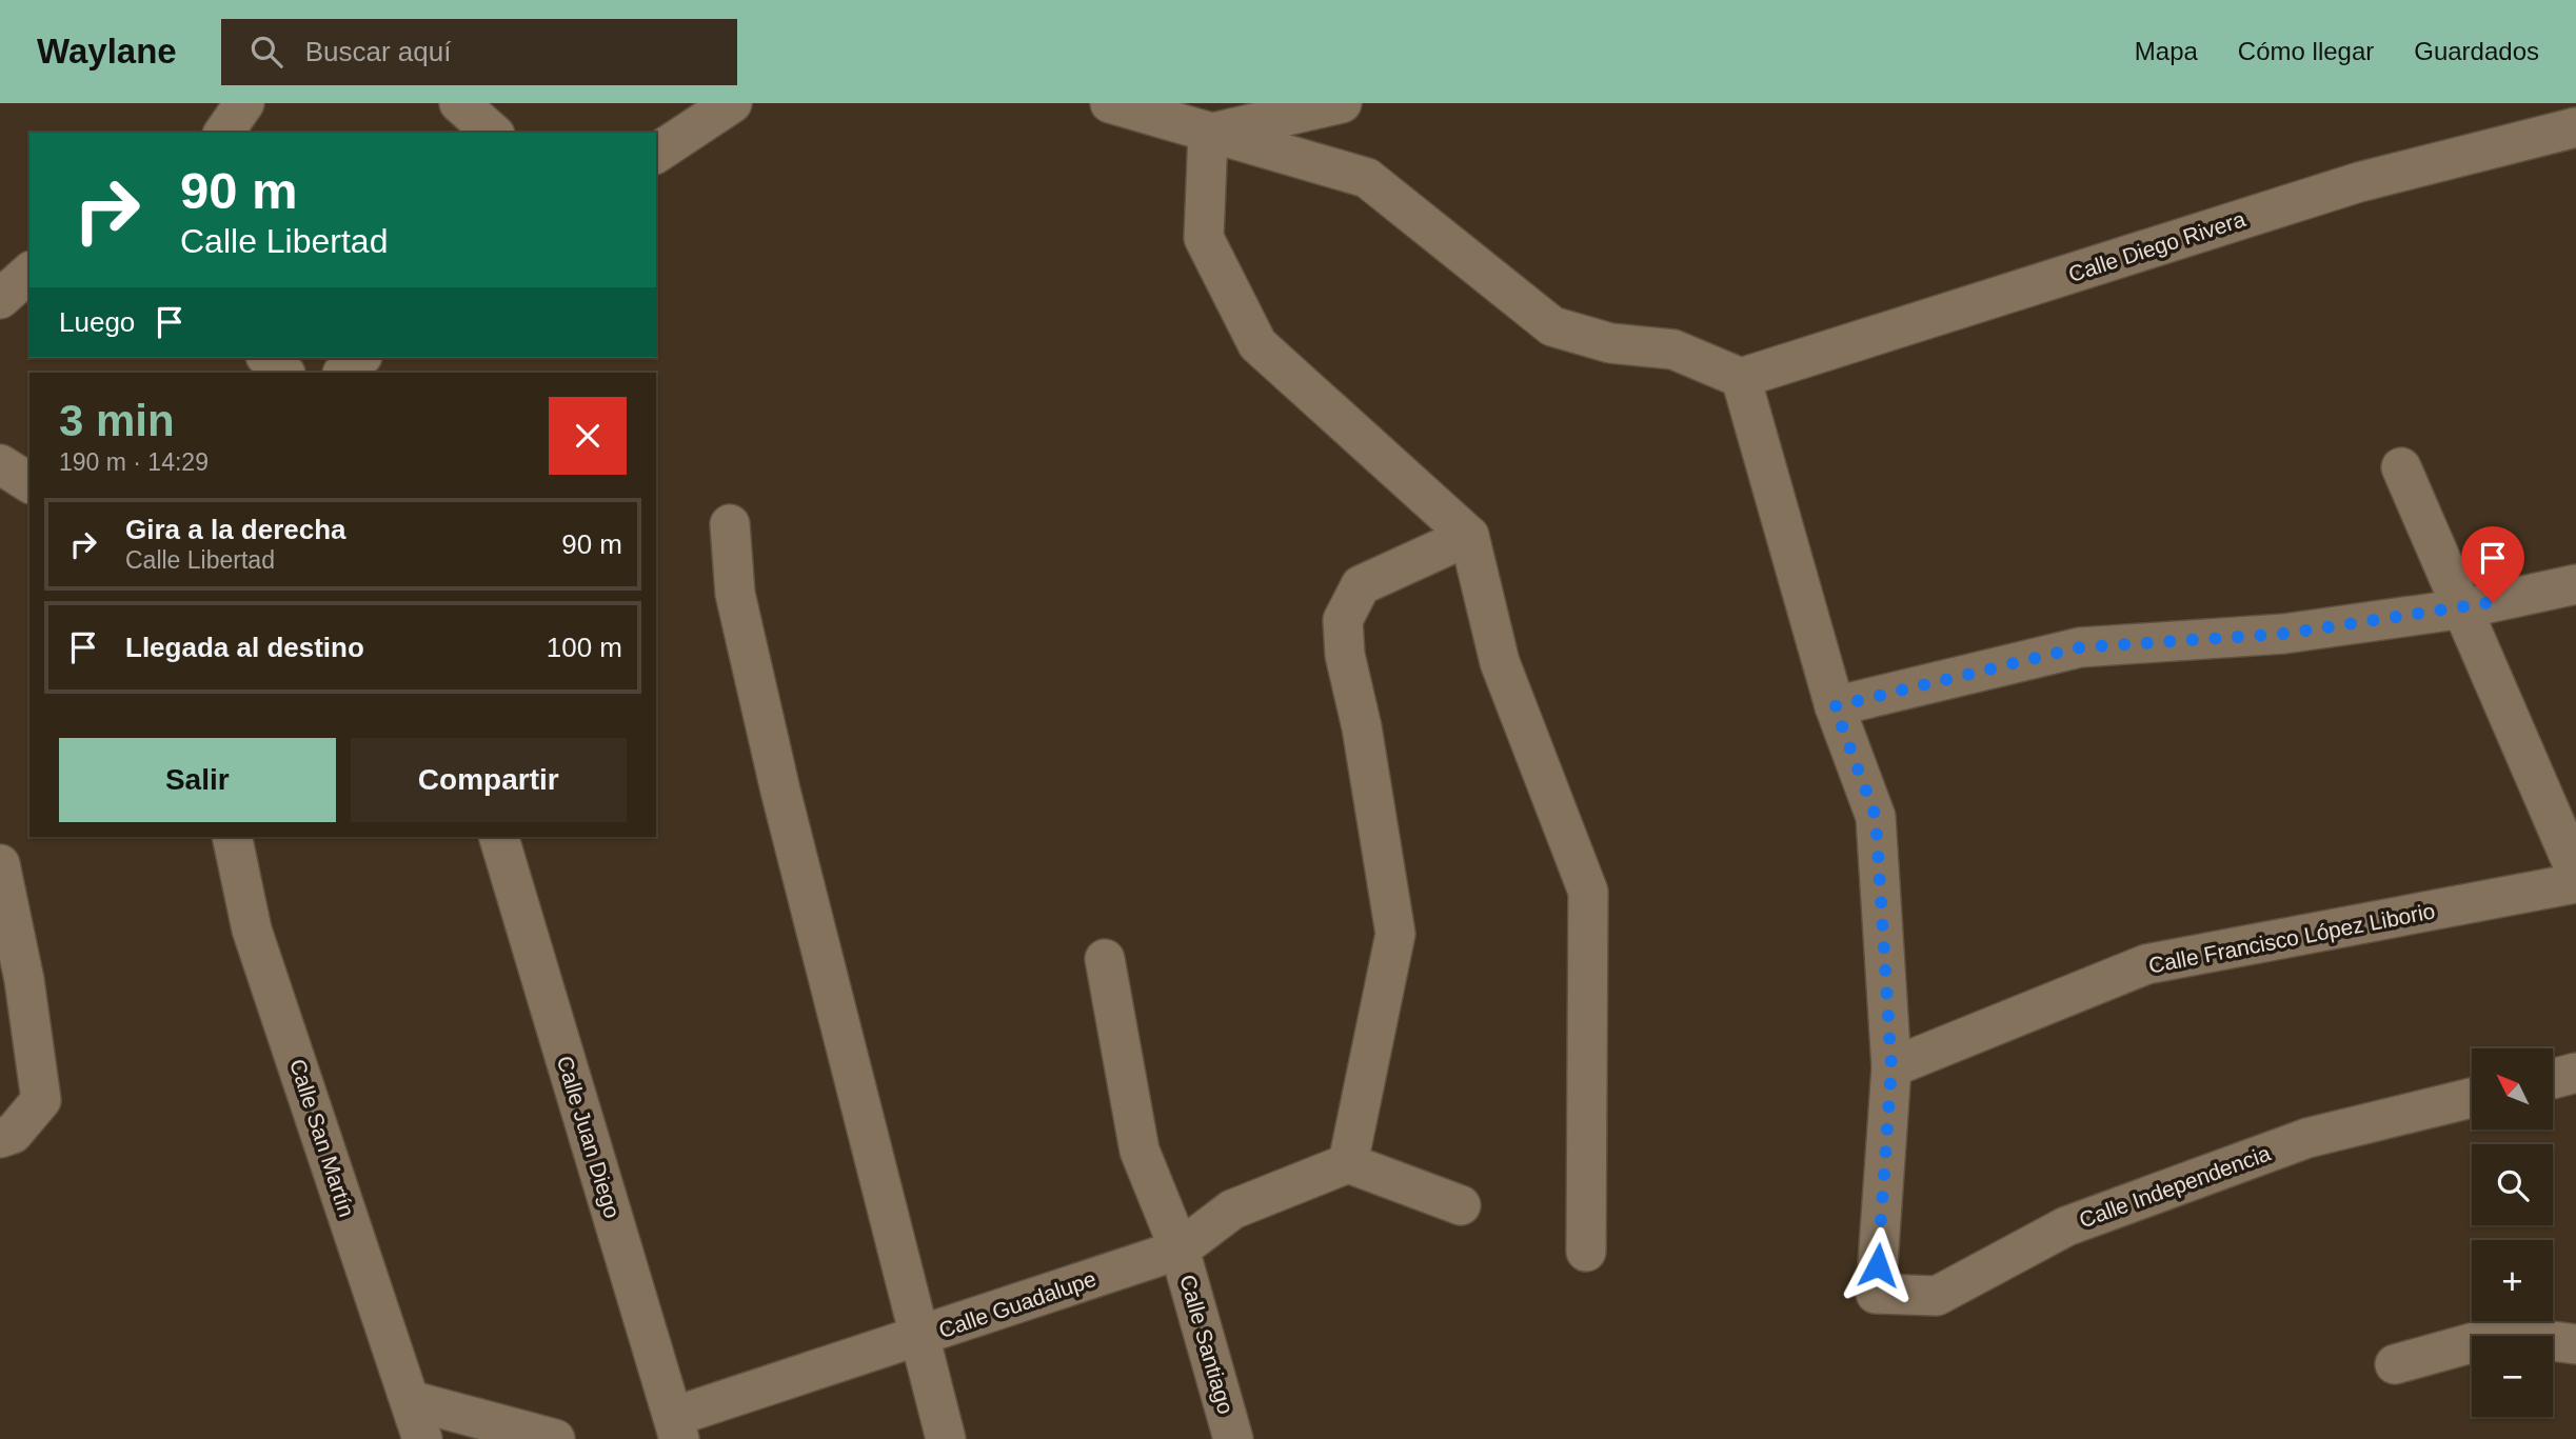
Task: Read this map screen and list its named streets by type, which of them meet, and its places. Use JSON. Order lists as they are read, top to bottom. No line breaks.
{"streets":{"street":["Calle Diego Rivera","Calle Francisco López Liborio","Calle Juan Diego","Calle San Martín","Calle Independencia","Calle Guadalupe","Calle Santiago"]},"crossings":[["Calle Francisco López Liborio","Calle Independencia"],["Calle Juan Diego","Calle Guadalupe"],["Calle Guadalupe","Calle Santiago"]],"north":"top left","page":{"header":"Waylane","search":"Buscar aquí","nav":["Mapa","Cómo llegar","Guardados"],"turn":["90 m","Calle Libertad"],"then":"Luego","heading":["3 min","190 m · 14:29"],"list":[{"name":"Gira a la derecha","note":"Calle Libertad","value":"90 m"},{"name":"Llegada al destino","value":"100 m"}],"buttons":["Salir","Compartir"],"map_buttons":["+","−"]}}
